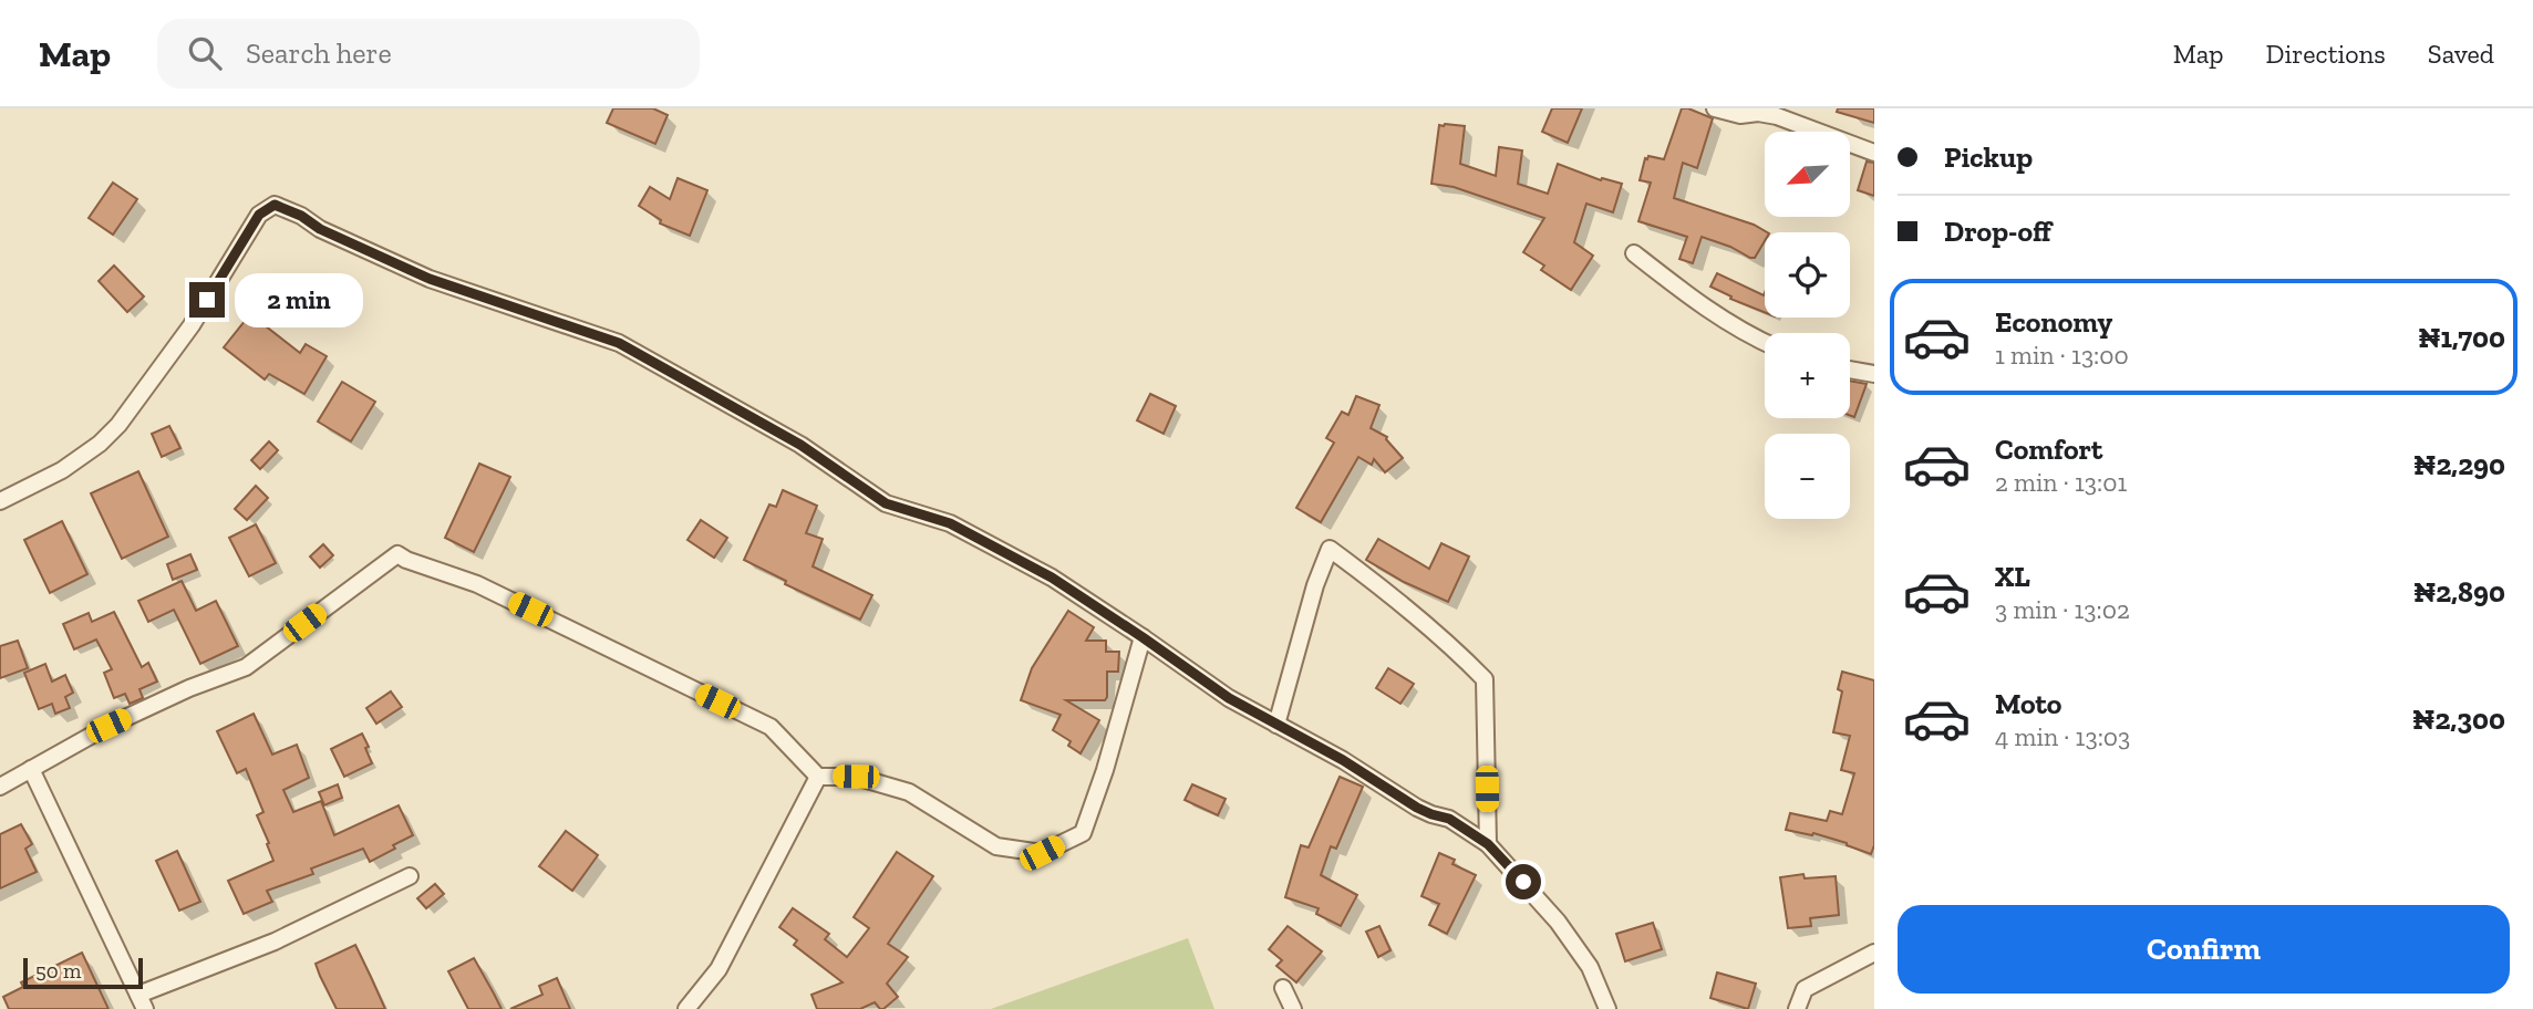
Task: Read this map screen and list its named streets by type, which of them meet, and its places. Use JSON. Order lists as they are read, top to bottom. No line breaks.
{"scale_bar":"50 m","north":"bottom left","page":{"header":"Map","search":"Search here","nav":["Map","Directions","Saved"],"banner":["Pickup","Drop-off"],"map_buttons":["+","−"],"bubble":"2 min","list":[{"name":"Economy","note":"1 min · 13:00","value":"₦1,700"},{"name":"Comfort","note":"2 min · 13:01","value":"₦2,290"},{"name":"XL","note":"3 min · 13:02","value":"₦2,890"},{"name":"Moto","note":"4 min · 13:03","value":"₦2,300"}],"buttons":"Confirm","scale":"50 m"}}
